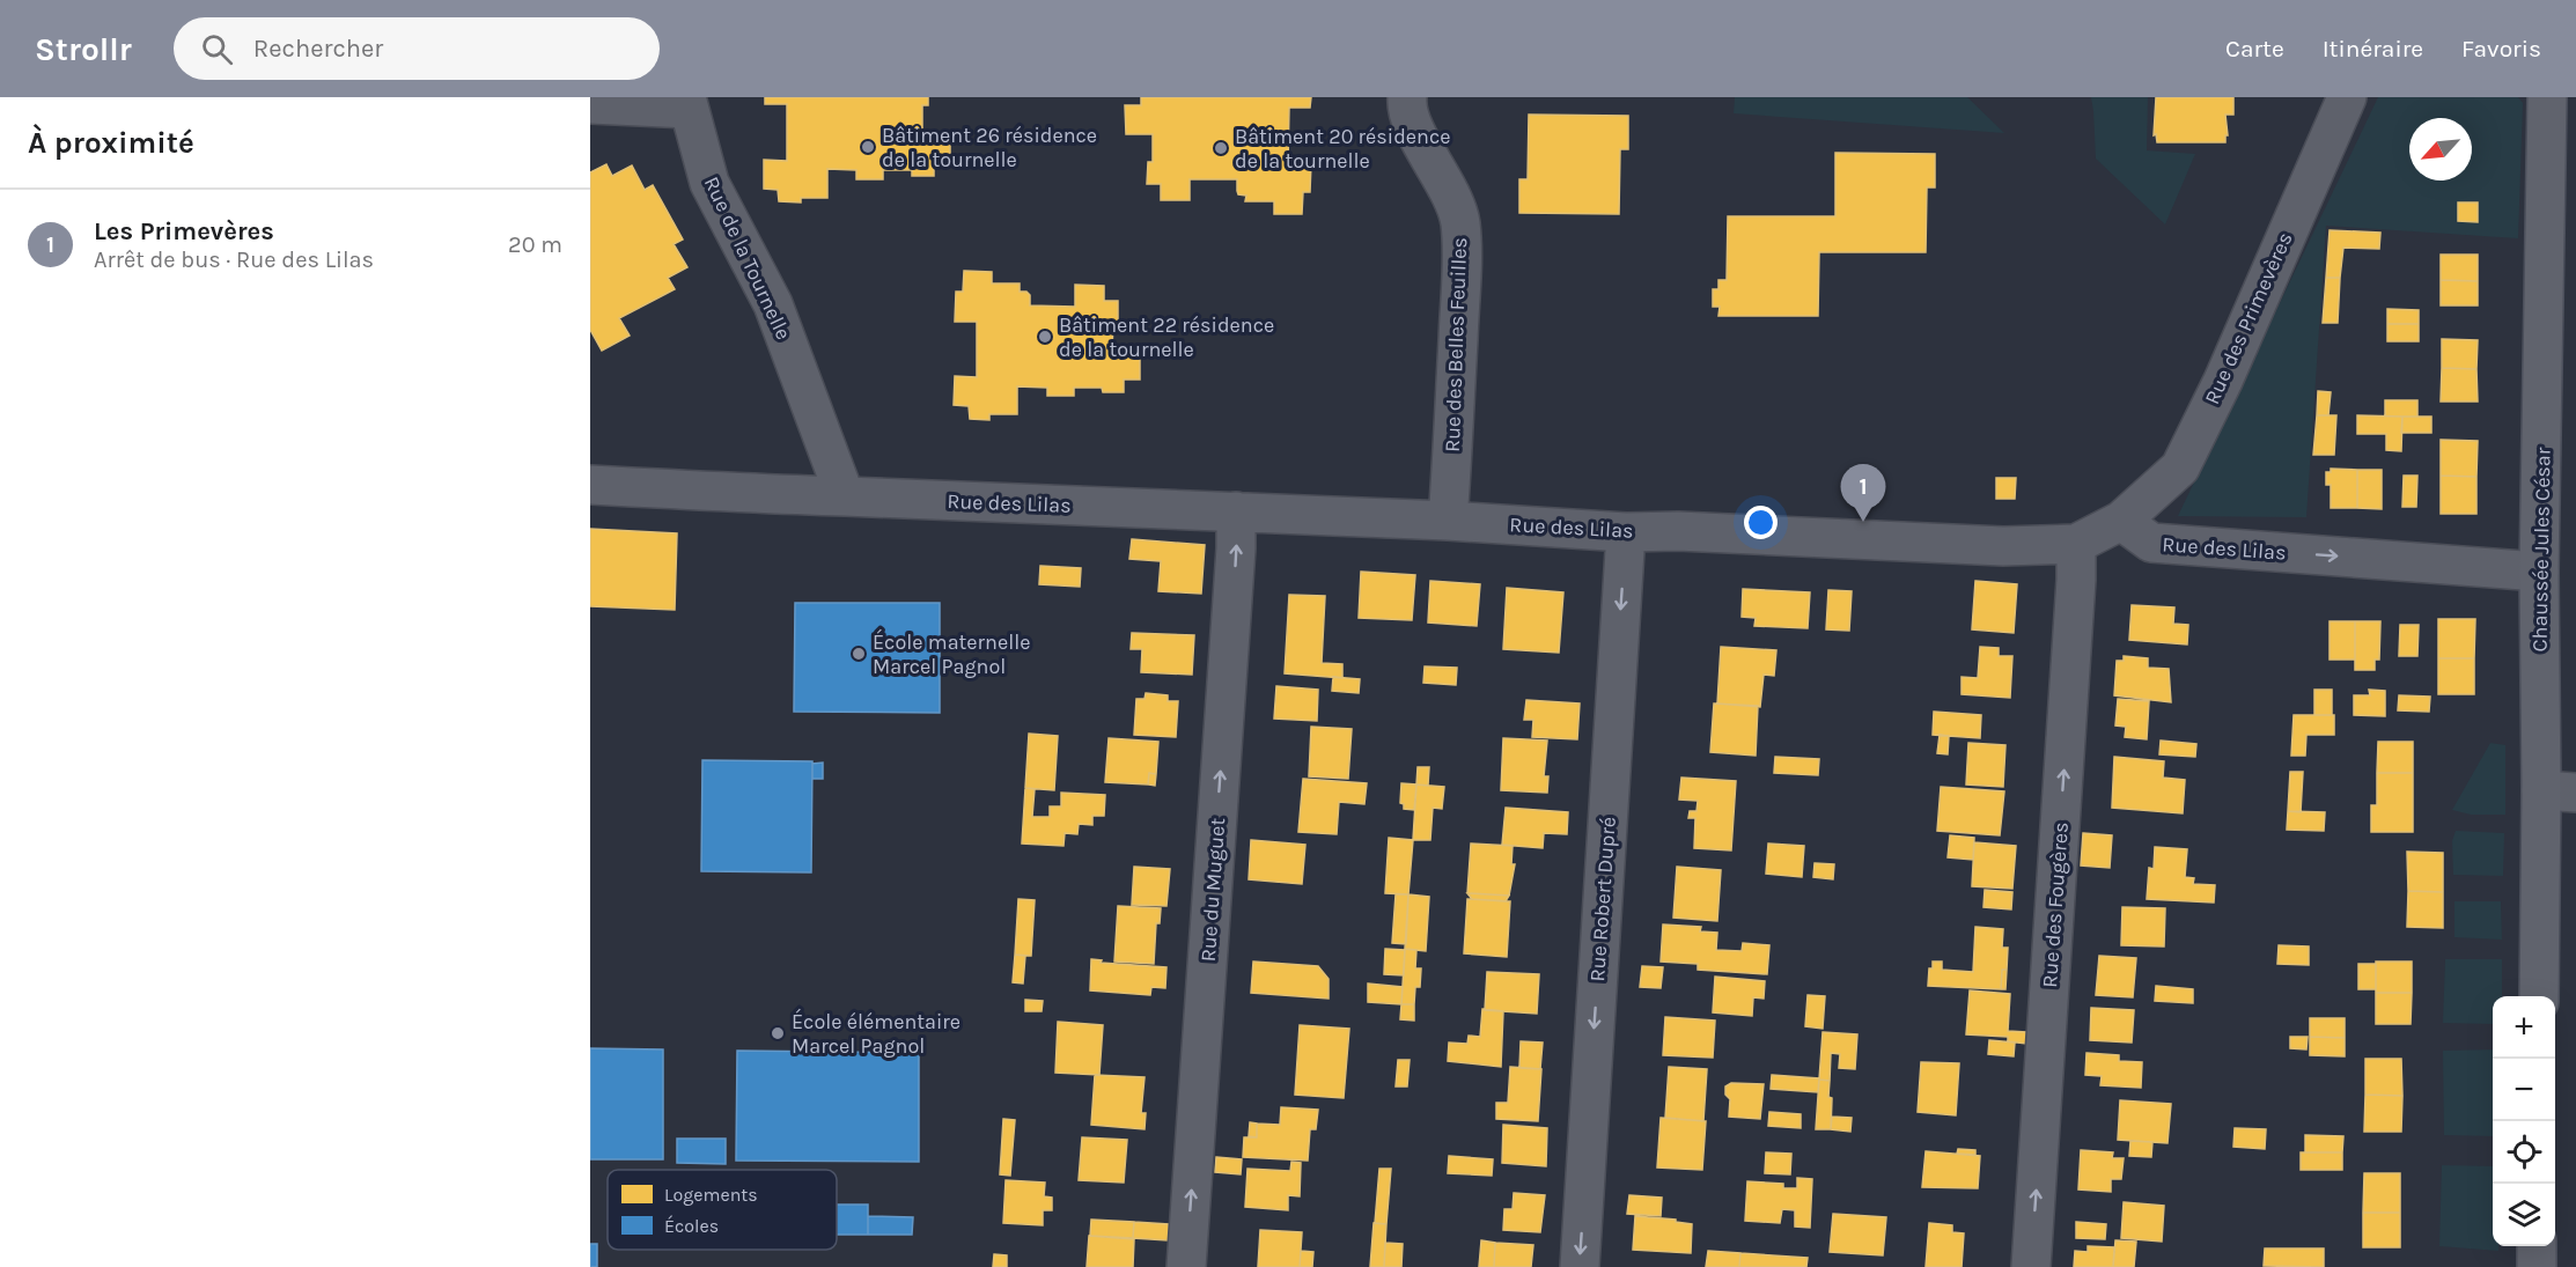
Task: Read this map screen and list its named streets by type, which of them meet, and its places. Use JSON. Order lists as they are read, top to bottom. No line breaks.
{"streets":{"main road":["Chaussée Jules César"],"street":["Rue de la Tournelle","Rue des Primevères","Rue des Belles Feuilles","Rue des Lilas","Rue du Muguet","Rue Robert Dupré","Rue des Fougères"]},"crossings":[["Rue de la Tournelle","Rue des Lilas"],["Rue des Primevères","Rue des Lilas"],["Rue des Belles Feuilles","Rue des Lilas"],["Rue des Lilas","Chaussée Jules César"],["Rue des Lilas","Rue du Muguet"],["Rue des Lilas","Rue Robert Dupré"],["Rue des Lilas","Rue des Fougères"]],"one_way":["Rue du Muguet","Rue Robert Dupré","Rue des Fougères"],"places":["Bâtiment 26 résidence de la tournelle","Bâtiment 20 résidence de la tournelle","Bâtiment 22 résidence de la tournelle","École maternelle Marcel Pagnol","École élémentaire Marcel Pagnol"],"legend":["Logements","Écoles"],"north":"bottom left","page":{"header":"Strollr","search":"Rechercher","nav":["Carte","Itinéraire","Favoris"],"heading":"À proximité","list":[{"mark":"1","name":"Les Primevères","note":"Arrêt de bus · Rue des Lilas","value":"20 m"}],"pins":"1","map_buttons":["+","−"]}}
